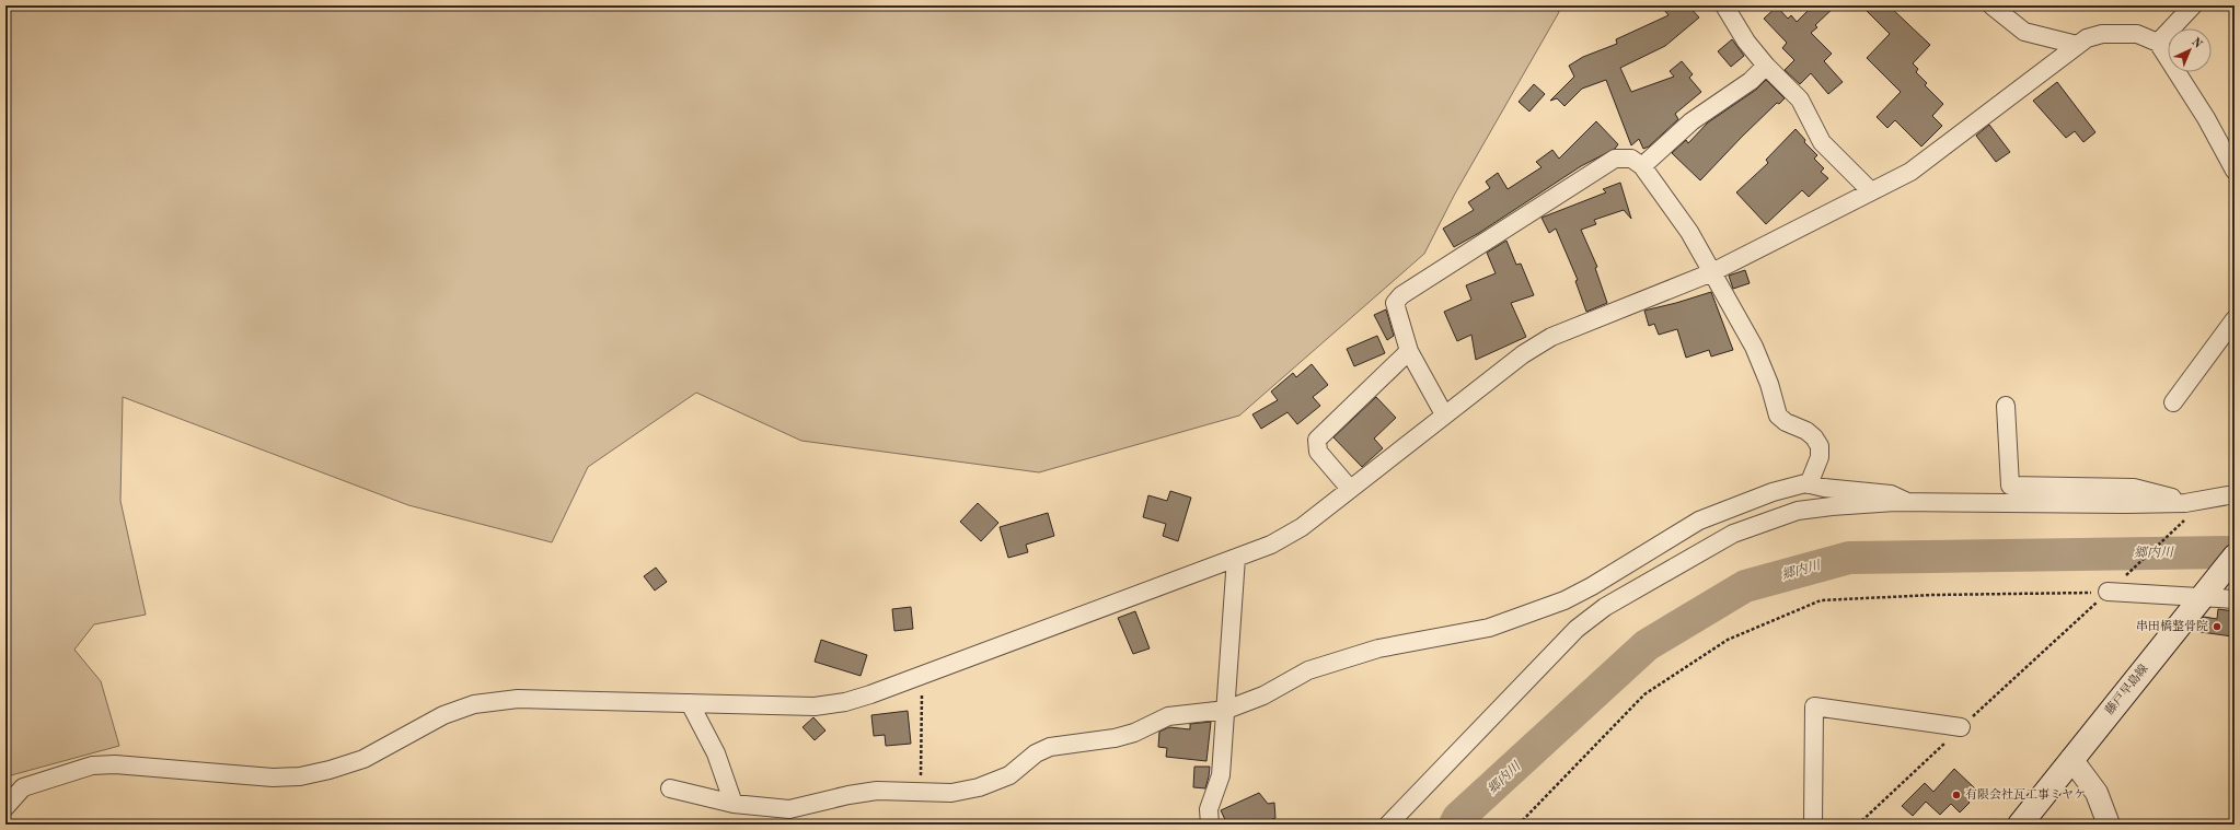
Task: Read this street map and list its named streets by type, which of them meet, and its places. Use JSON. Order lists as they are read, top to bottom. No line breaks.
{"streets":{"main road":["藤戸早島線"]},"water":["郷内川"],"places":["串田橋整骨院","有限会社瓦工事ミヤケ"],"north":"top right"}
